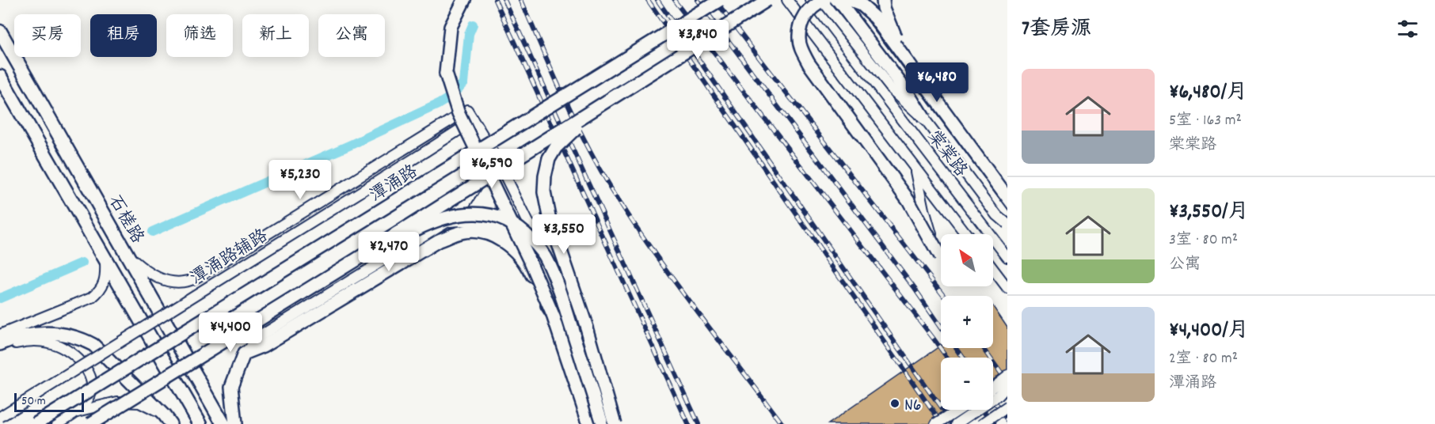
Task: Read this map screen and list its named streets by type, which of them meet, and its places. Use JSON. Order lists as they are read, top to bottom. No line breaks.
{"streets":{"main road":["潭涌路","石槎路"],"street":["棠棠路","潭涌路辅路"]},"places":["N6"],"scale_bar":"50 m","north":"top left","page":{"heading":"7套房源","chip":["买房","租房","筛选","新上","公寓"],"price":["¥3,840","¥6,480","¥6,590","¥5,230","¥3,550","¥2,470","¥4,400"],"list":[{"name":"¥6,480/月","note":"5室 · 163 m² · 棠棠路"},{"name":"¥3,550/月","note":"3室 · 80 m² · 公寓"},{"name":"¥4,400/月","note":"2室 · 80 m² · 潭涌路"}],"map_buttons":["+","−"],"scale":"50 m"}}
